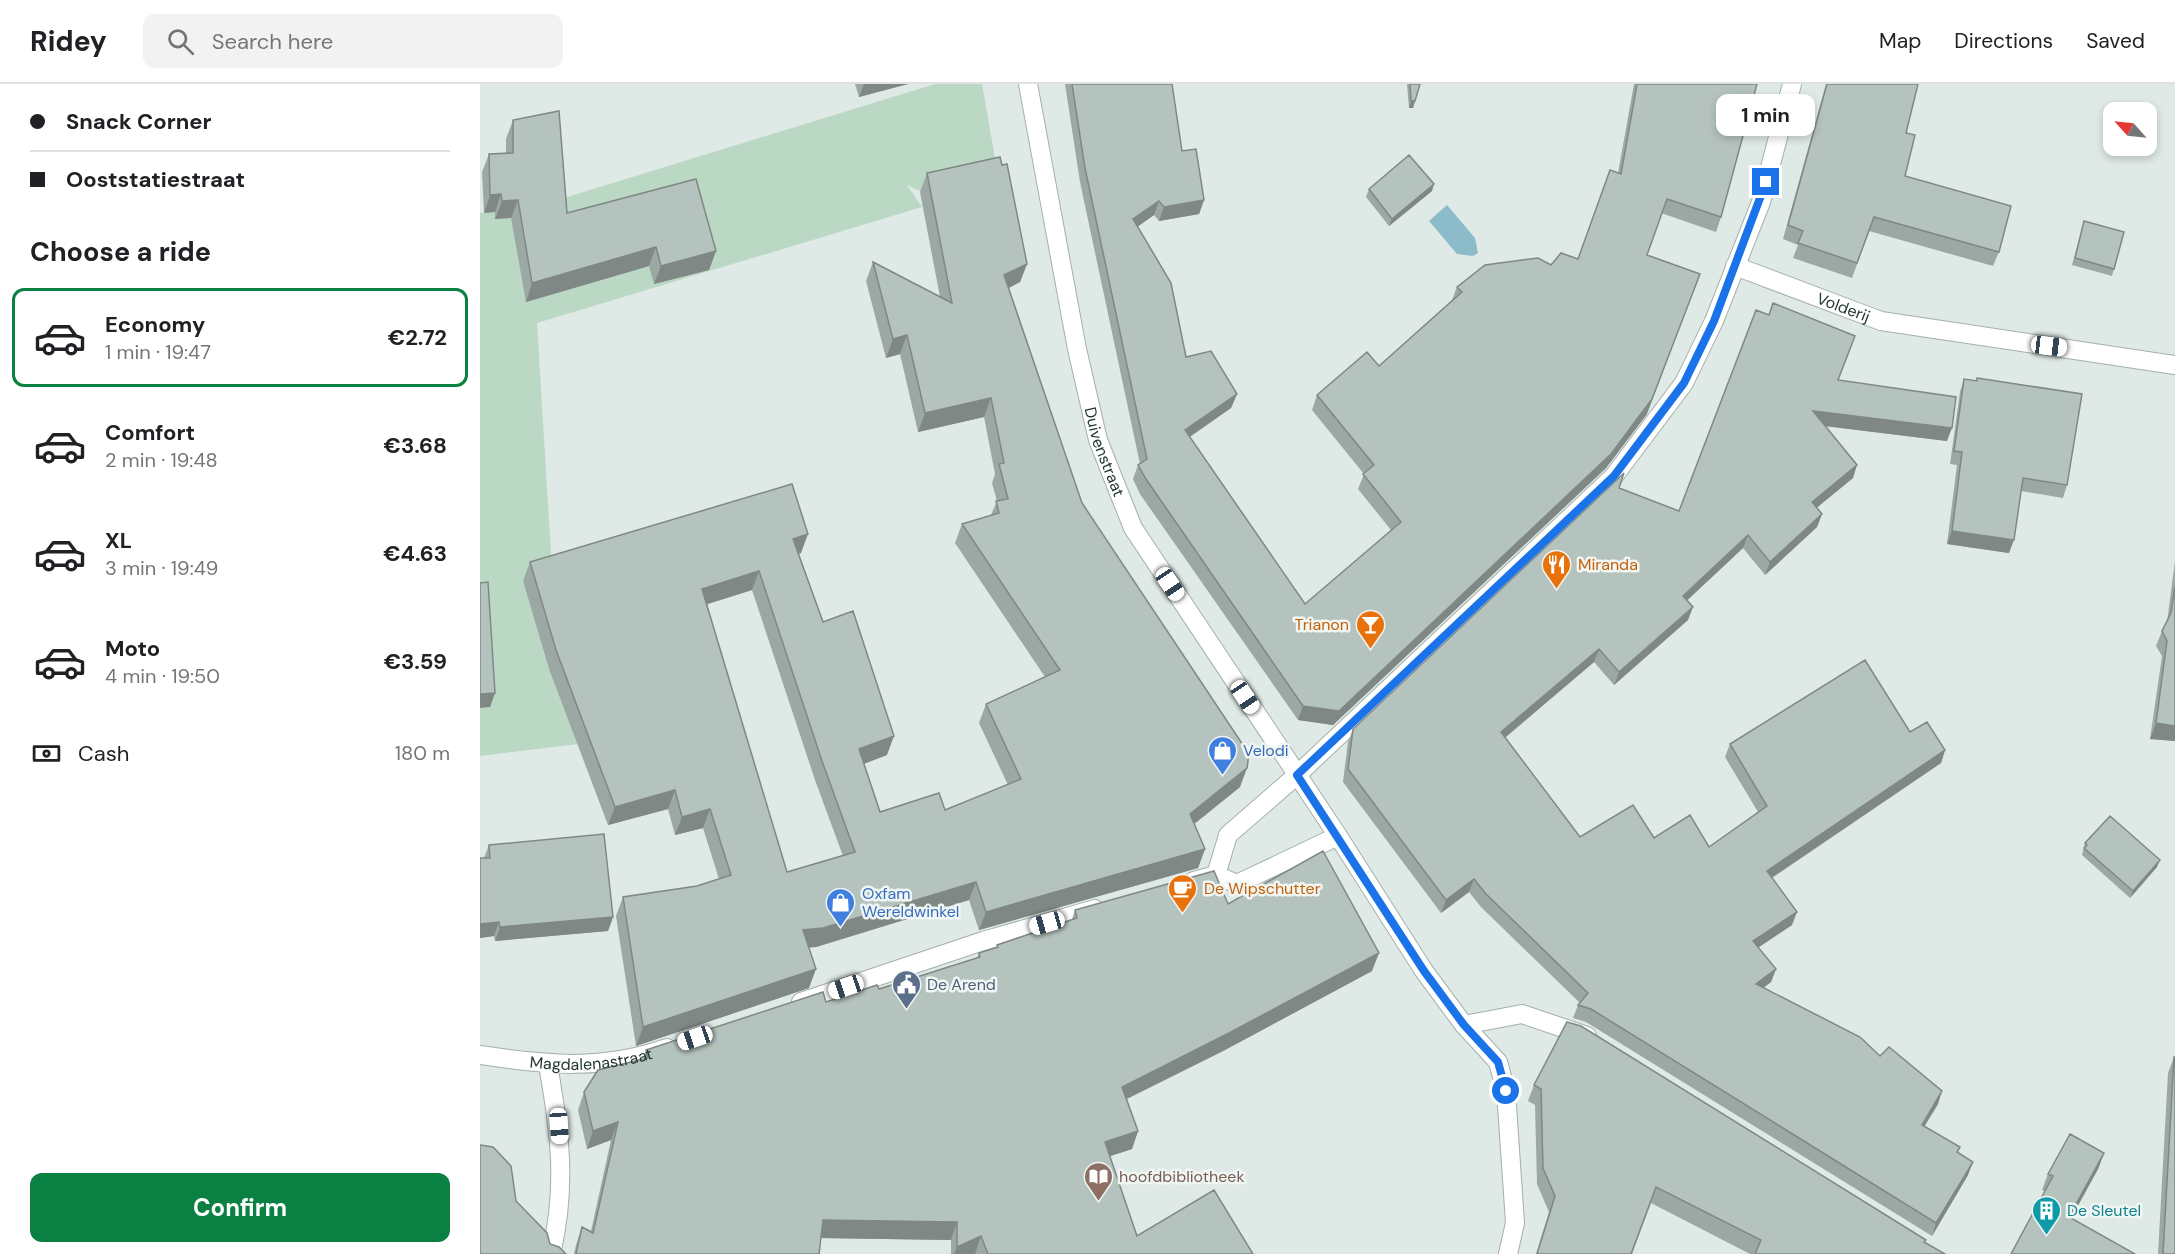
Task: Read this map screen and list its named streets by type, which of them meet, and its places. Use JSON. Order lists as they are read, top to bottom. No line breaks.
{"streets":{"street":["Volderij","Duivenstraat","Magdalenastraat"]},"places":{"restaurant":["Miranda"],"bar":["Trianon"],"shop":["Velodi","Oxfam Wereldwinkel"],"cafe":["De Wipschutter"],"public building":["De Arend"],"library":["hoofdbibliotheek"],"building":["De Sleutel"]},"north":"top left","page":{"header":"Ridey","search":"Search here","nav":["Map","Directions","Saved"],"banner":["Snack Corner","Ooststatiestraat"],"bubble":"1 min","heading":"Choose a ride","list":[{"name":"Economy","note":"1 min · 19:47","value":"€2.72"},{"name":"Comfort","note":"2 min · 19:48","value":"€3.68"},{"name":"XL","note":"3 min · 19:49","value":"€4.63"},{"name":"Moto","note":"4 min · 19:50","value":"€3.59"}],"pay":["Cash","180 m"],"buttons":"Confirm"}}
